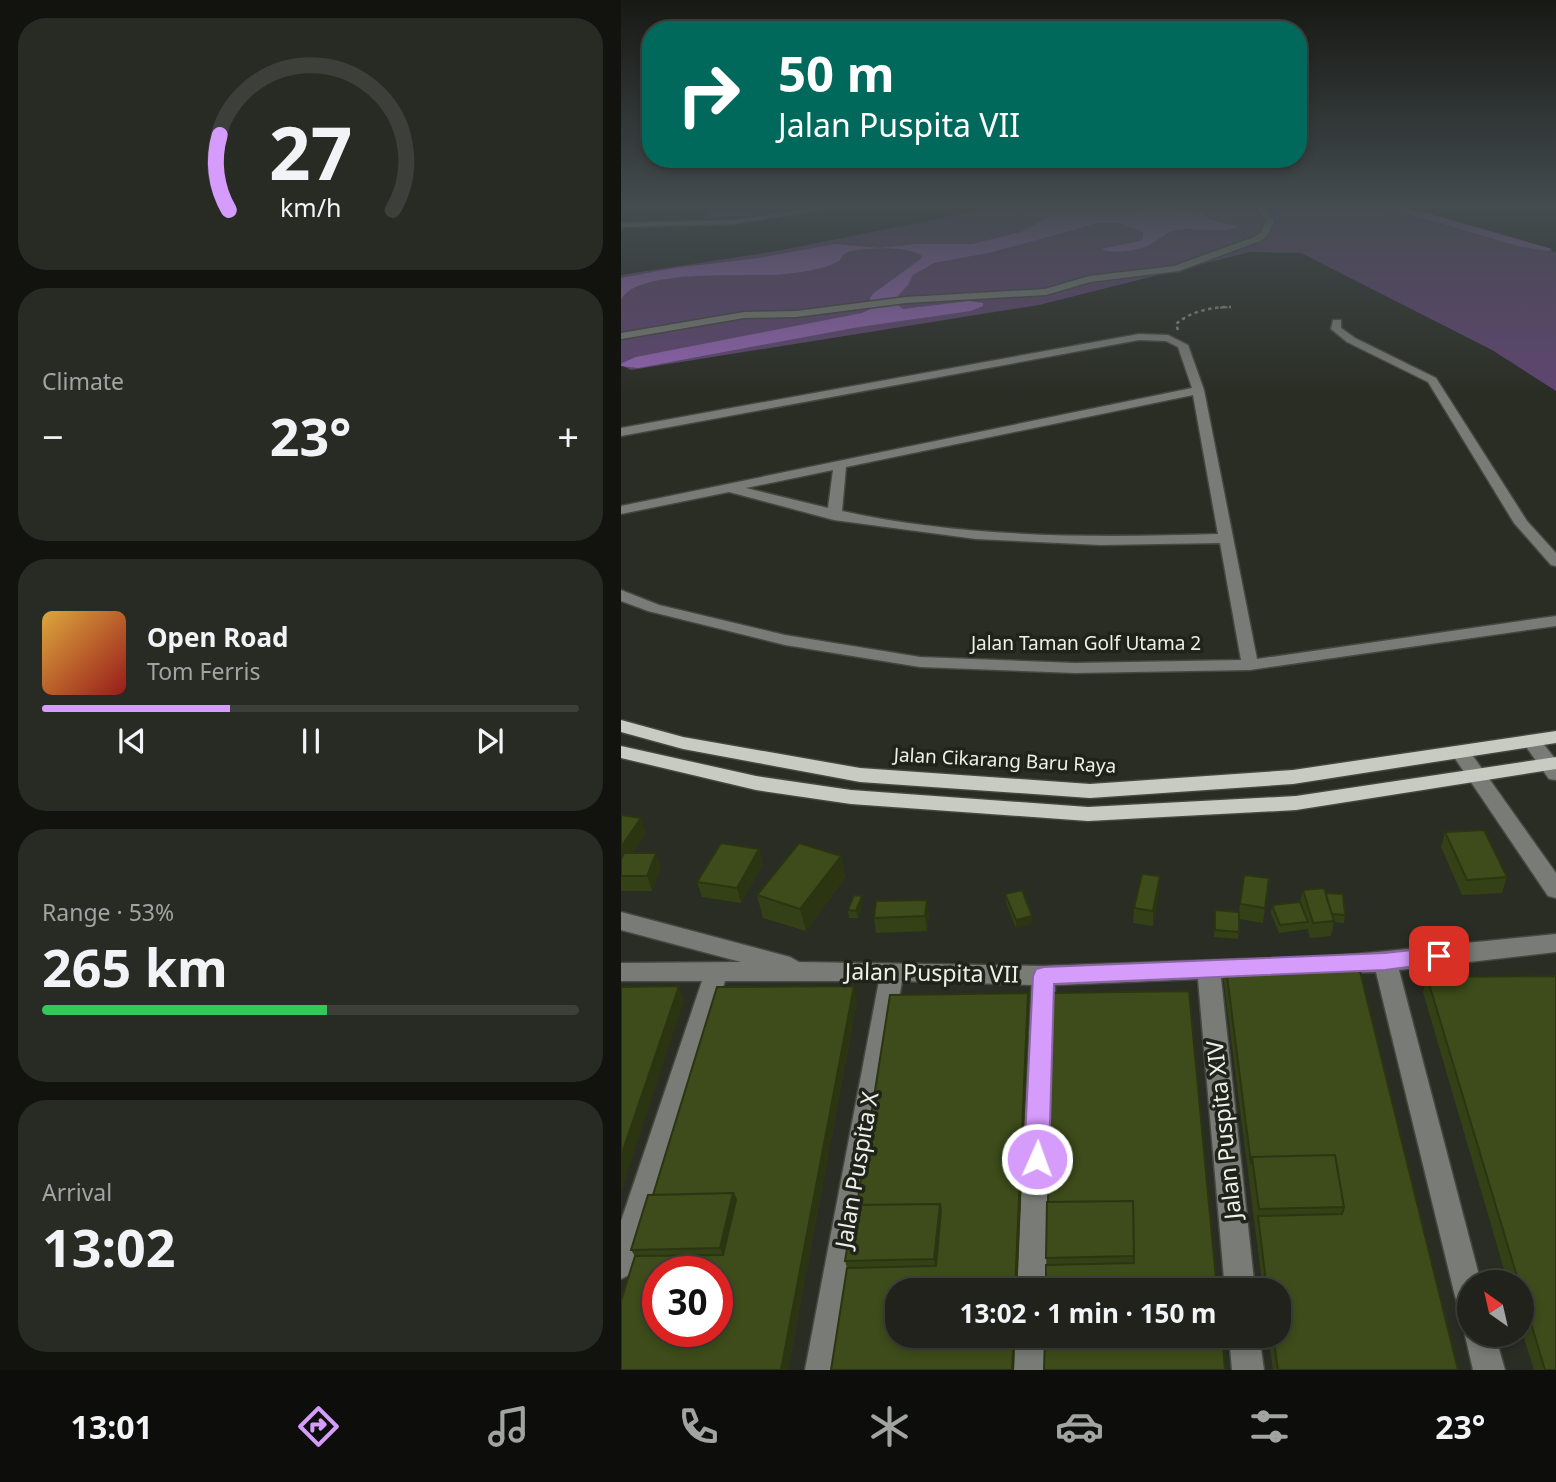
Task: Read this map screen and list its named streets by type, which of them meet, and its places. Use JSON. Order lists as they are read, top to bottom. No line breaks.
{"streets":{"main road":["Jalan Cikarang Baru Raya"],"street":["Jalan Taman Golf Utama 2","Jalan Puspita VII","Jalan Puspita XIV","Jalan Puspita X"]},"crossings":[["Jalan Puspita VII","Jalan Puspita XIV"],["Jalan Puspita VII","Jalan Puspita X"]],"north":"top left","page":{"turn":["50 m","Jalan Puspita VII"],"tile":["Climate",["Range · 53%","265 km"],["Arrival","13:02"]],"heat":["−","23°","+"],"song":["Open Road","Tom Ferris"],"limit":"30","trip":"13:02 · 1 min · 150 m","tabs":["13:01","23°"],"gauge":["27","km/h"]}}
